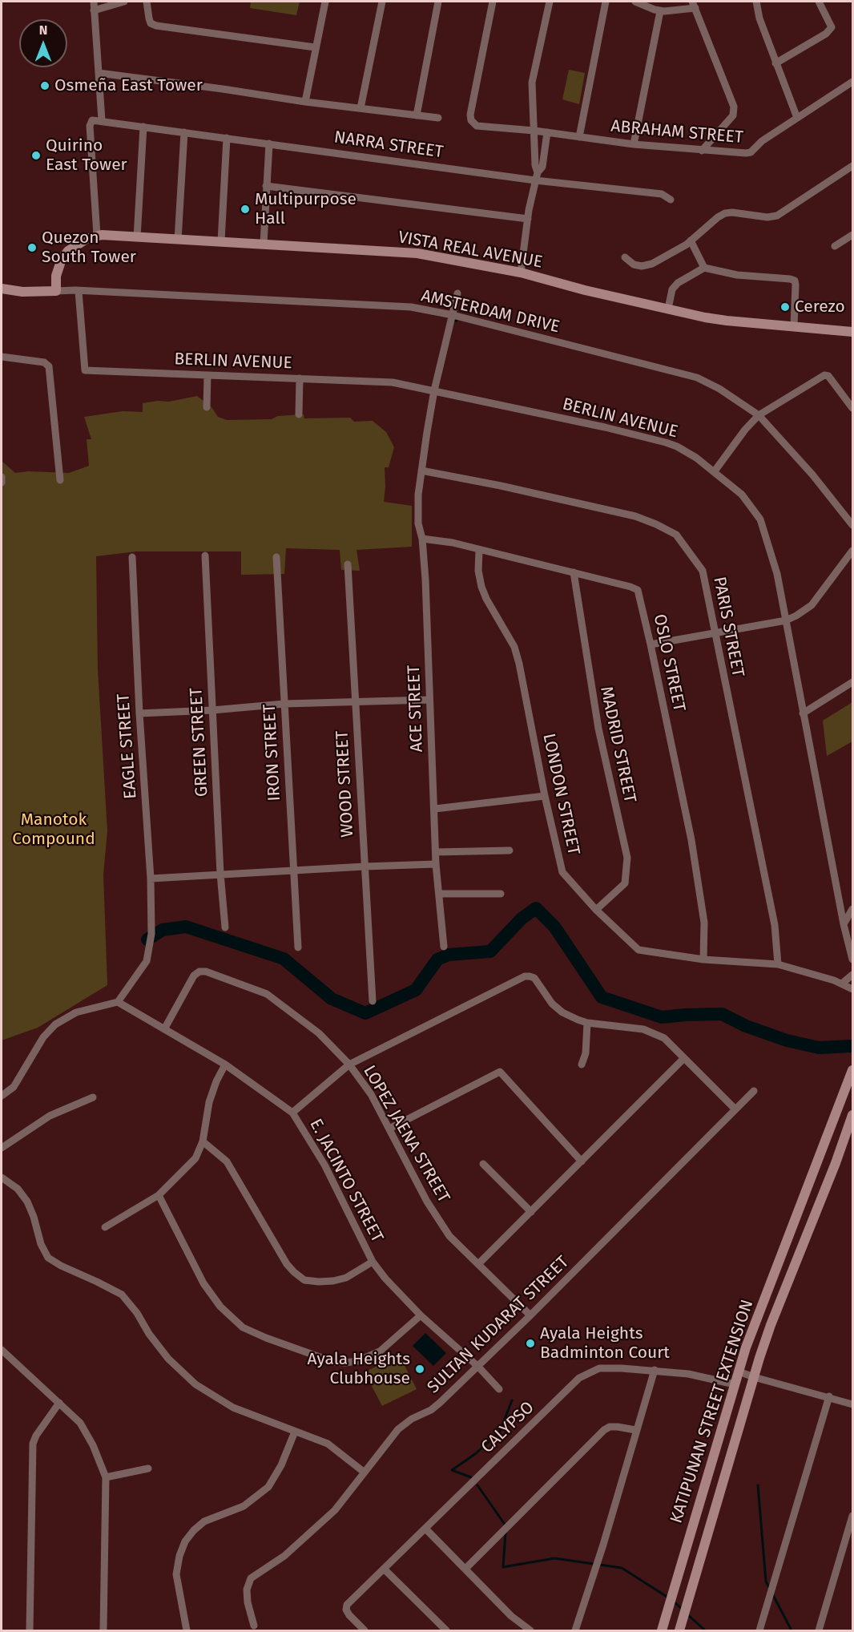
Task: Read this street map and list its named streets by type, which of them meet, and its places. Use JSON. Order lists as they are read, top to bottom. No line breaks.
{"streets":{"street":["ABRAHAM STREET","NARRA STREET","VISTA REAL AVENUE","AMSTERDAM DRIVE","BERLIN AVENUE","PARIS STREET","OSLO STREET","ACE STREET","GREEN STREET","MADRID STREET","EAGLE STREET","IRON STREET","WOOD STREET","LONDON STREET","LOPEZ JAENA STREET","E. JACINTO STREET","SULTAN KUDARAT STREET","KATIPUNAN STREET EXTENSION","CALYPSO"]},"crossings":[["AMSTERDAM DRIVE","BERLIN AVENUE"],["AMSTERDAM DRIVE","ACE STREET"],["BERLIN AVENUE","ACE STREET"],["PARIS STREET","ACE STREET"],["PARIS STREET","LONDON STREET"],["OSLO STREET","ACE STREET"],["OSLO STREET","MADRID STREET"],["OSLO STREET","LONDON STREET"],["MADRID STREET","LONDON STREET"],["EAGLE STREET","E. JACINTO STREET"],["LOPEZ JAENA STREET","E. JACINTO STREET"],["LOPEZ JAENA STREET","SULTAN KUDARAT STREET"],["E. JACINTO STREET","SULTAN KUDARAT STREET"],["KATIPUNAN STREET EXTENSION","CALYPSO"]],"parks":["Manotok Compound"],"places":["Osmeña East Tower","Quirino East Tower","Multipurpose Hall","Quezon South Tower","Cerezo","Ayala Heights Badminton Court","Ayala Heights Clubhouse"],"north":"top"}
